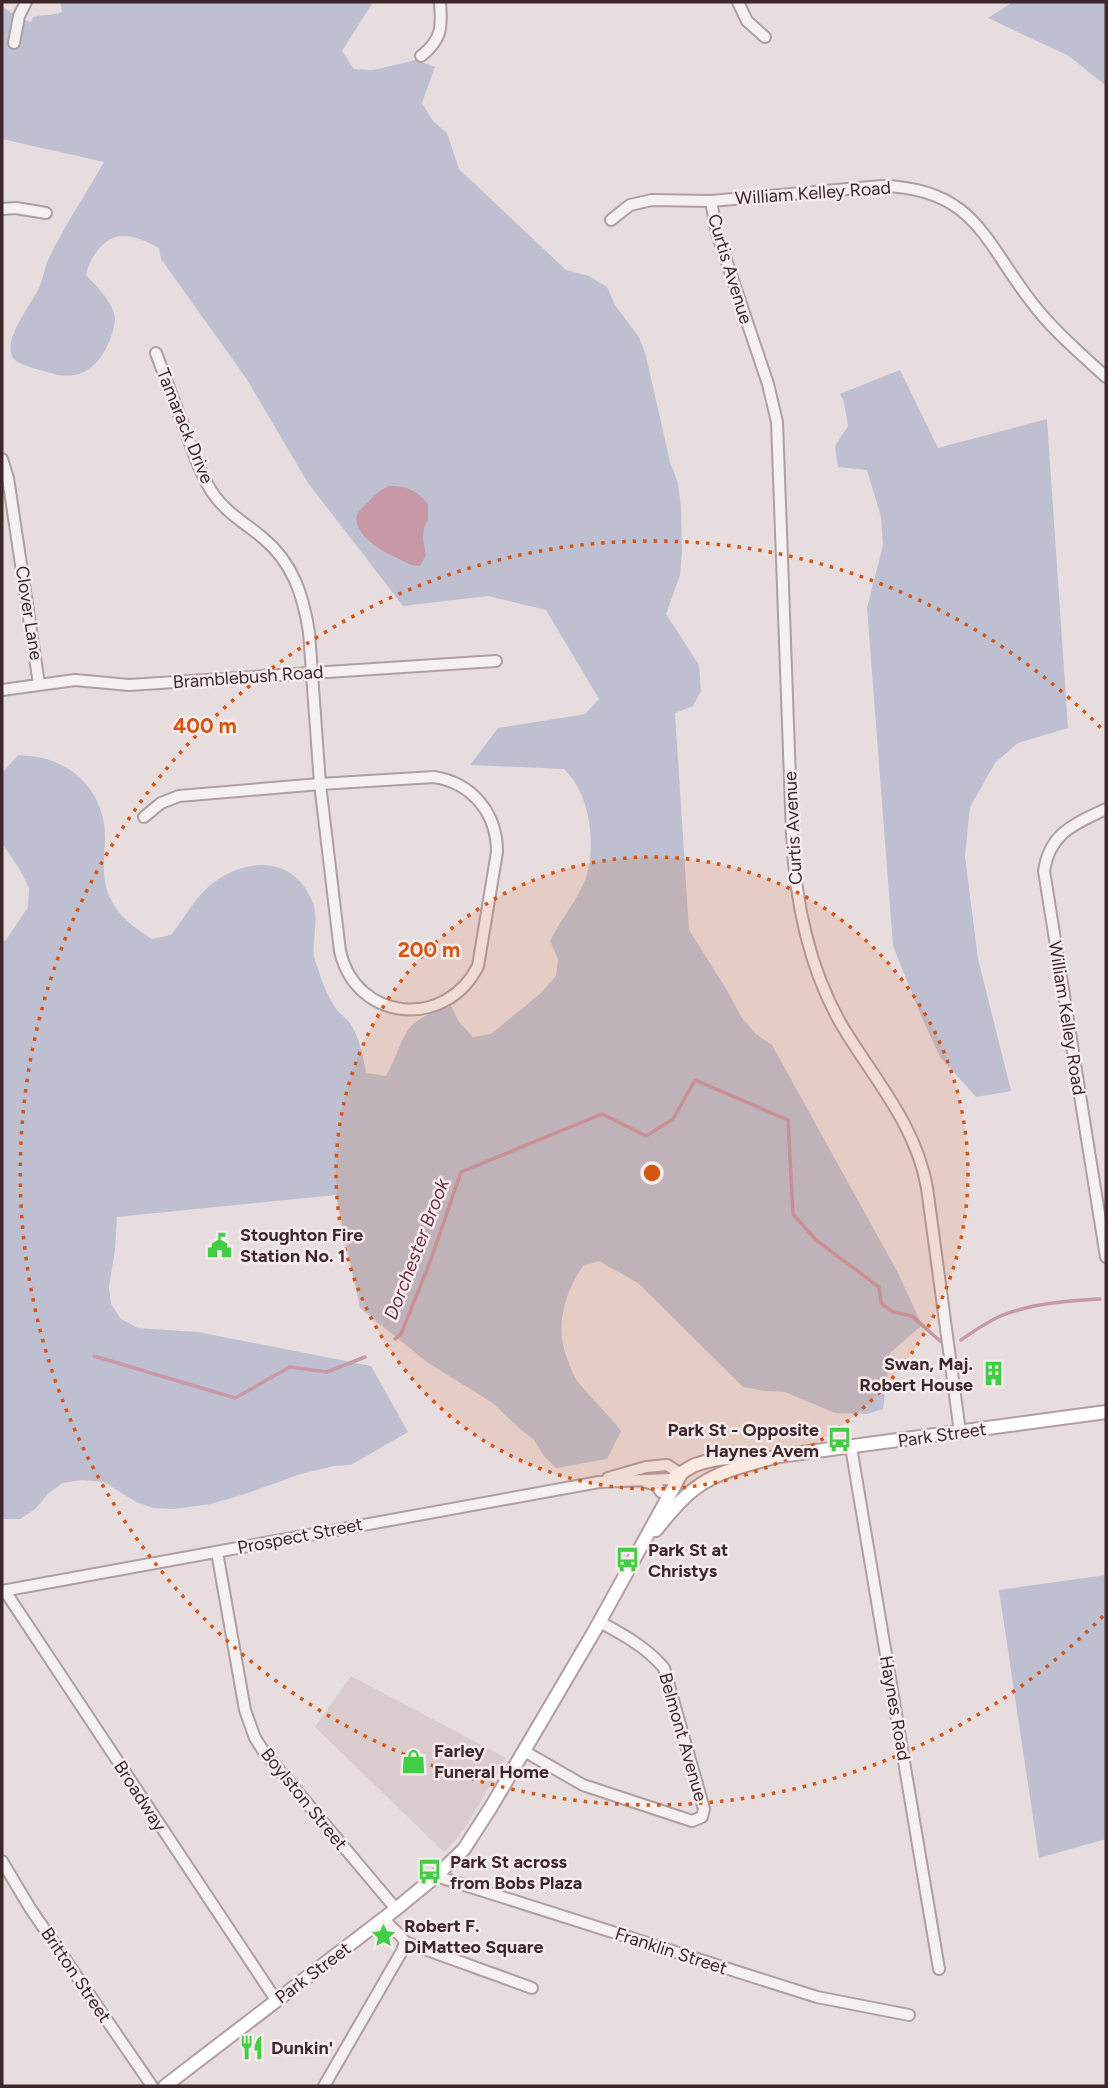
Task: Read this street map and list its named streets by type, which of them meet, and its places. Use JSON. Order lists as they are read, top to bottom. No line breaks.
{"streets":{"main road":["Park Street"],"street":["William Kelley Road","Curtis Avenue","Tamarack Drive","Clover Lane","Bramblebush Road","Prospect Street","Haynes Road","Belmont Avenue","Broadway","Boylston Street","Franklin Street","Britton Street"]},"crossings":[["William Kelley Road","Curtis Avenue"],["Curtis Avenue","Park Street"],["Tamarack Drive","Bramblebush Road"],["Clover Lane","Bramblebush Road"],["Park Street","Prospect Street"],["Park Street","Haynes Road"],["Park Street","Belmont Avenue"],["Park Street","Broadway"],["Park Street","Boylston Street"],["Park Street","Franklin Street"],["Prospect Street","Broadway"],["Prospect Street","Boylston Street"]],"water":["Dorchester Brook"],"places":{"public building":["Stoughton Fire Station No. 1"],"building":["Swan, Maj. Robert House"],"bus stop":["Park St - Opposite Haynes Avem","Park St at Christys","Park St across from Bobs Plaza"],"shop":["Farley Funeral Home"],"place":["Robert F. DiMatteo Square"],"restaurant":["Dunkin'"]},"rings":["400 m","200 m"]}
